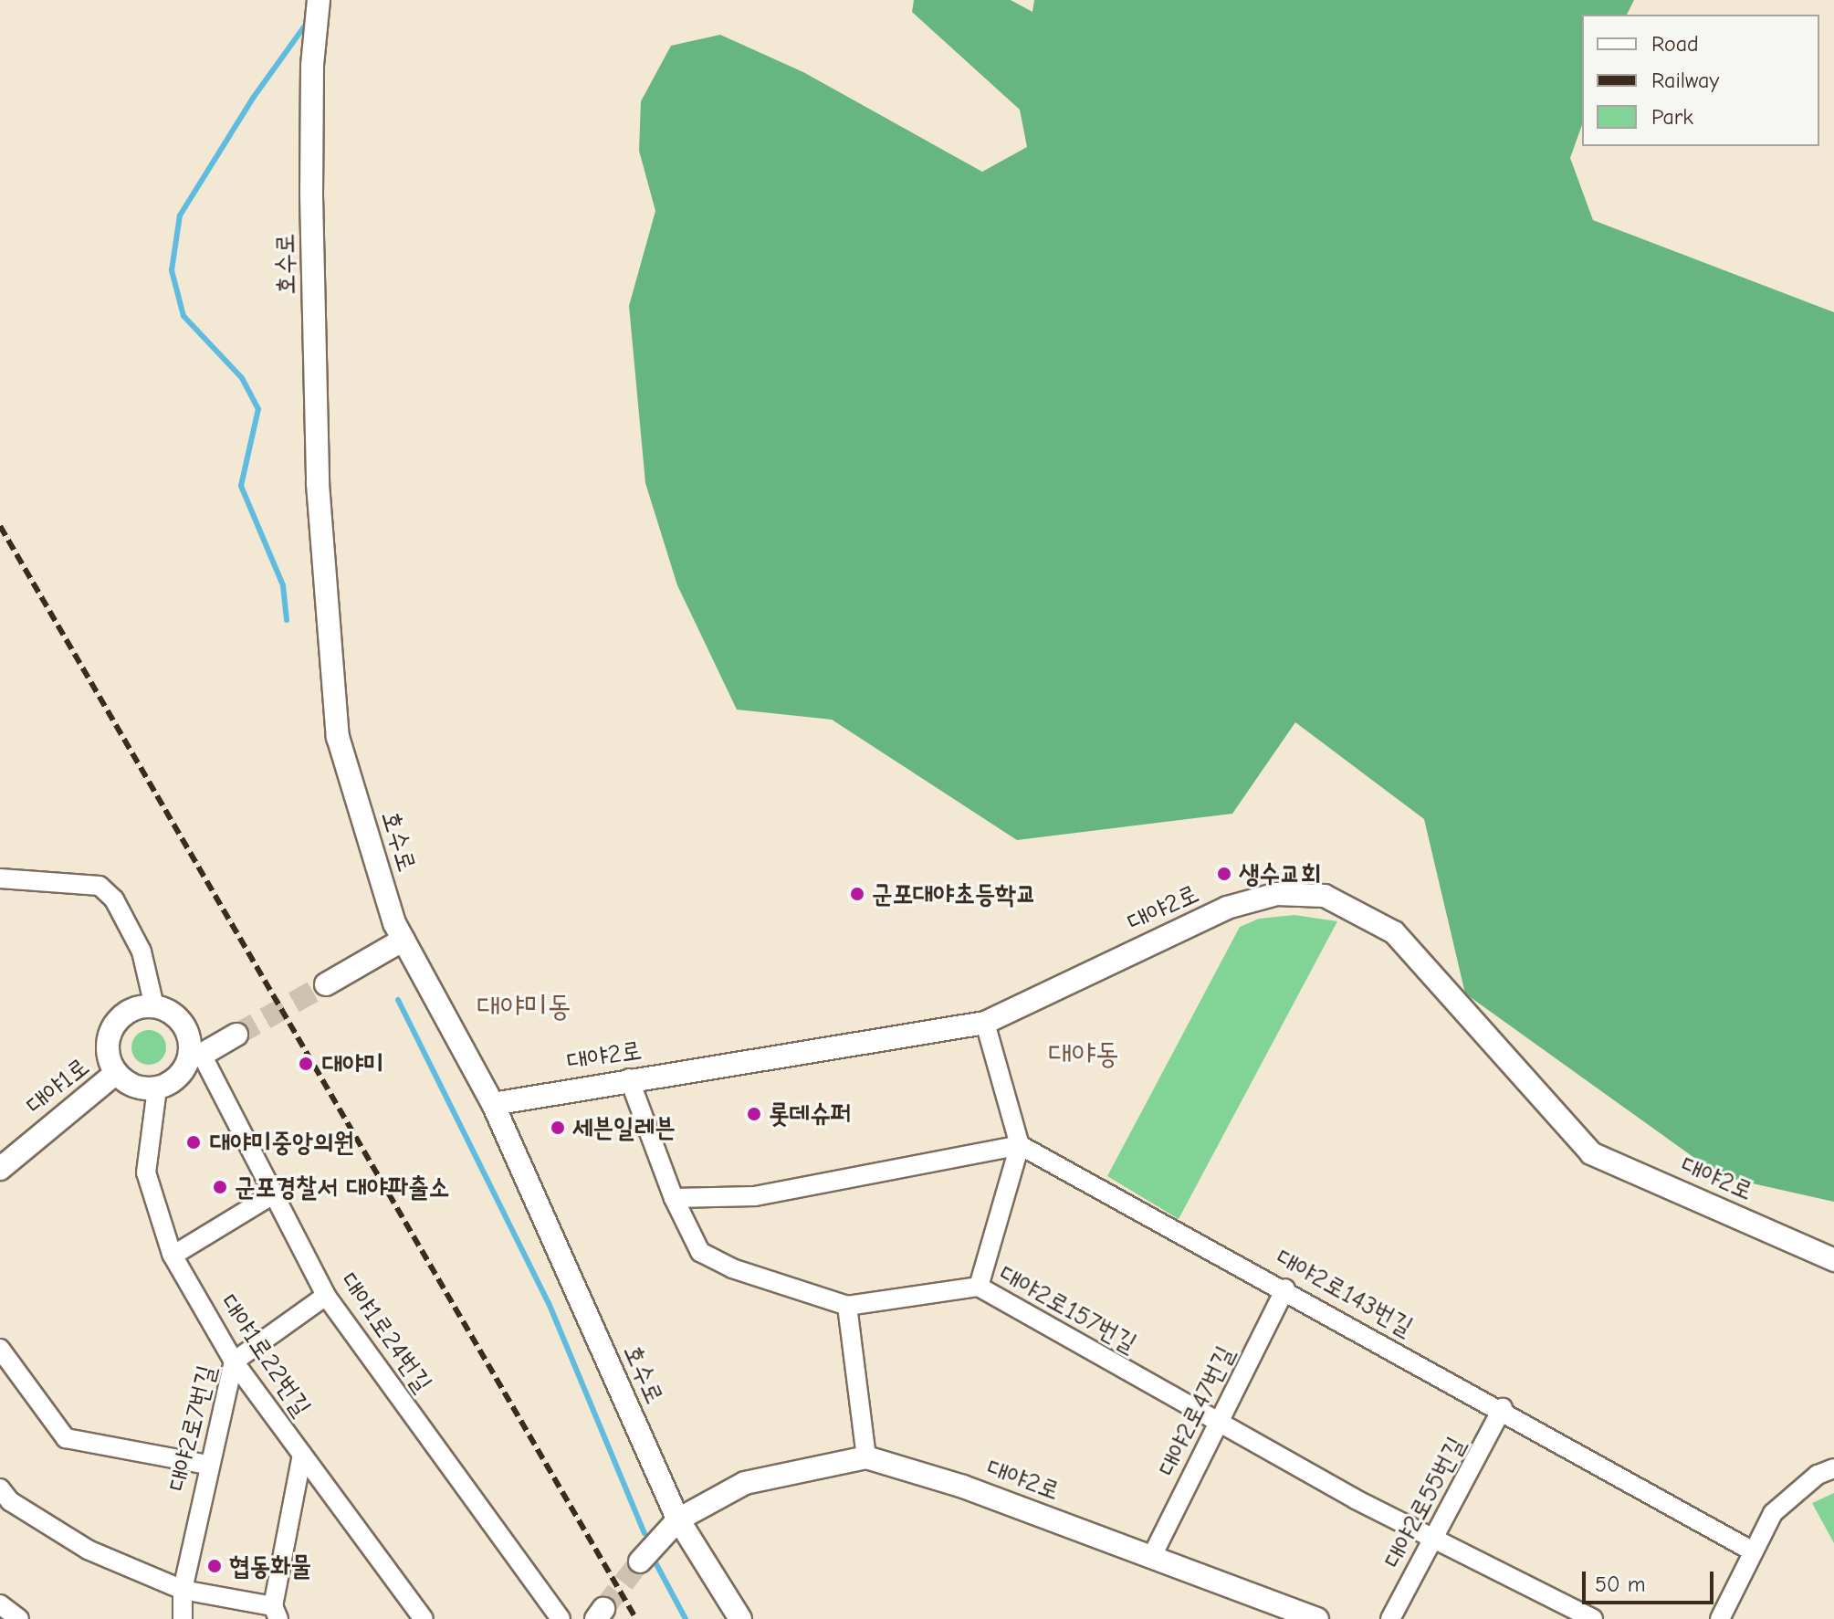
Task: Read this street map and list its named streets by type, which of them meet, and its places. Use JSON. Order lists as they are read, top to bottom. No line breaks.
{"streets":{"street":["호수로","대야2로","대야1로","대야2로143번길","대야2로157번길","대야1로24번길","대야1로22번길","대야2로47번길","대야2로7번길","대야2로55번길"]},"crossings":[["호수로","대야2로"],["대야2로","대야2로157번길"],["대야2로","대야2로47번길"],["대야1로","대야1로24번길"],["대야1로","대야1로22번길"],["대야2로143번길","대야2로47번길"],["대야2로143번길","대야2로55번길"],["대야2로157번길","대야2로47번길"],["대야2로157번길","대야2로55번길"],["대야1로24번길","대야1로22번길"],["대야1로24번길","대야2로7번길"],["대야1로22번길","대야2로7번길"]],"districts":["대야미동","대야동"],"places":["생수교회","군포대야초등학교","대야미","롯데슈퍼","세븐일레븐","대야미중앙의원","군포경찰서 대야파출소","협동화물"],"legend":["Road","Railway","Park"],"scale_bar":"50 m"}
